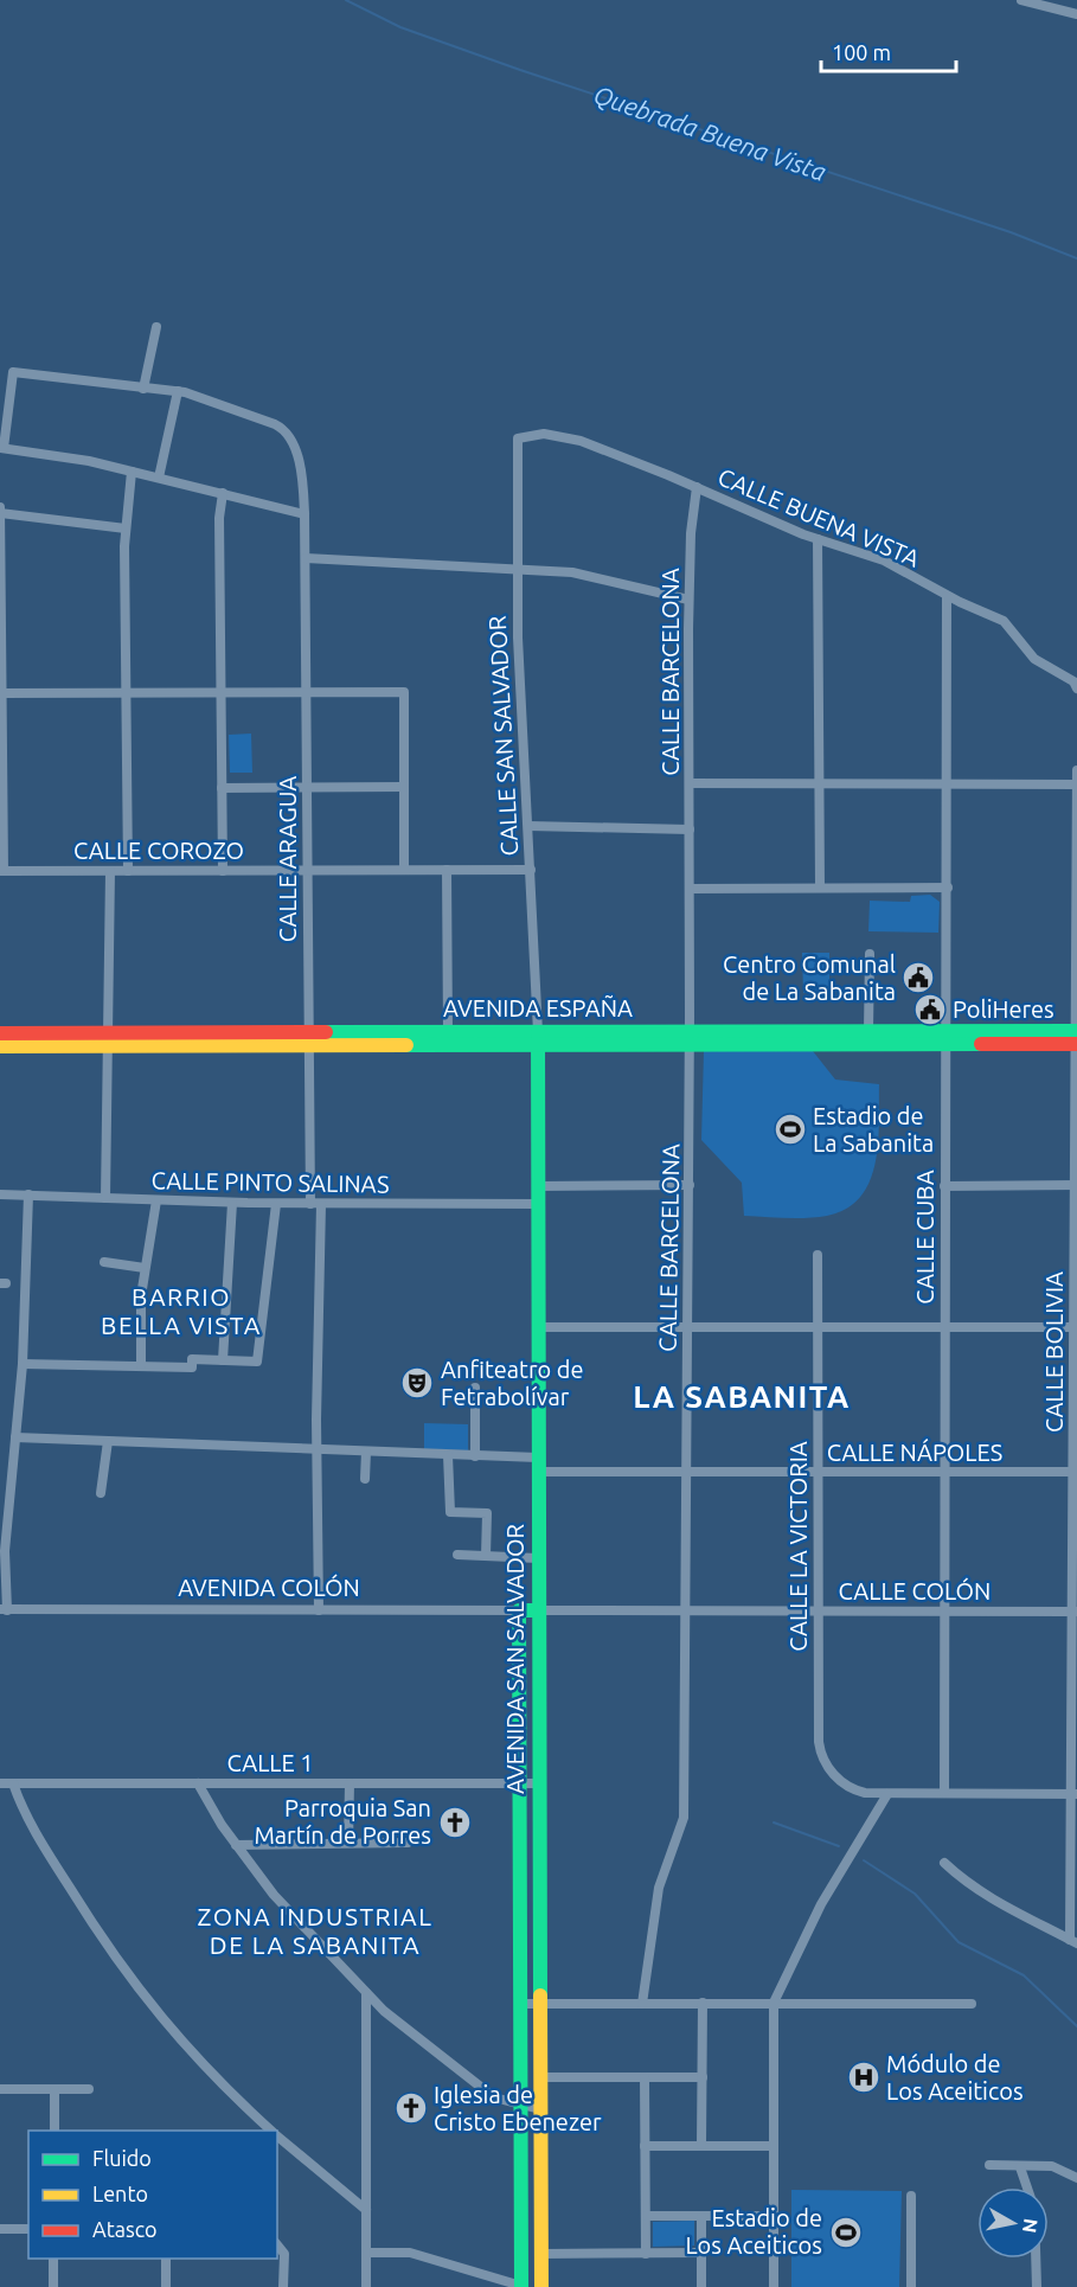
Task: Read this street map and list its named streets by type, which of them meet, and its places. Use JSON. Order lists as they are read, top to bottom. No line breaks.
{"streets":{"street":["CALLE BUENA VISTA","CALLE BARCELONA","CALLE SAN SALVADOR","CALLE COROZO","CALLE ARAGUA","AVENIDA ESPAÑA","CALLE PINTO SALINAS","CALLE CUBA","CALLE BOLIVIA","CALLE NÁPOLES","CALLE LA VICTORIA","AVENIDA COLÓN","CALLE COLÓN","AVENIDA SAN SALVADOR","CALLE 1"]},"crossings":[["CALLE BUENA VISTA","CALLE BARCELONA"],["CALLE BUENA VISTA","CALLE SAN SALVADOR"],["CALLE BUENA VISTA","CALLE CUBA"],["CALLE BARCELONA","AVENIDA ESPAÑA"],["CALLE BARCELONA","CALLE NÁPOLES"],["CALLE BARCELONA","CALLE COLÓN"],["CALLE SAN SALVADOR","CALLE COROZO"],["CALLE SAN SALVADOR","AVENIDA ESPAÑA"],["CALLE SAN SALVADOR","AVENIDA SAN SALVADOR"],["CALLE COROZO","CALLE ARAGUA"],["CALLE ARAGUA","AVENIDA ESPAÑA"],["CALLE ARAGUA","CALLE PINTO SALINAS"],["AVENIDA ESPAÑA","CALLE CUBA"],["AVENIDA ESPAÑA","CALLE BOLIVIA"],["AVENIDA ESPAÑA","AVENIDA SAN SALVADOR"],["CALLE PINTO SALINAS","AVENIDA SAN SALVADOR"],["CALLE CUBA","CALLE NÁPOLES"],["CALLE CUBA","CALLE LA VICTORIA"],["CALLE CUBA","CALLE COLÓN"],["CALLE BOLIVIA","CALLE NÁPOLES"],["CALLE BOLIVIA","CALLE LA VICTORIA"],["CALLE BOLIVIA","CALLE COLÓN"],["CALLE NÁPOLES","CALLE LA VICTORIA"],["CALLE NÁPOLES","AVENIDA SAN SALVADOR"],["CALLE LA VICTORIA","CALLE COLÓN"],["AVENIDA COLÓN","CALLE COLÓN"],["AVENIDA COLÓN","AVENIDA SAN SALVADOR"],["CALLE COLÓN","AVENIDA SAN SALVADOR"],["AVENIDA SAN SALVADOR","CALLE 1"]],"districts":["BARRIO BELLA VISTA","LA SABANITA","ZONA INDUSTRIAL DE LA SABANITA"],"water":["Quebrada Buena Vista"],"places":{"public building":["Centro Comunal de La Sabanita","PoliHeres"],"sports":["Estadio de La Sabanita","Estadio de Los Aceiticos"],"theatre":["Anfiteatro de Fetrabolívar"],"church":["Parroquia San Martín de Porres","Iglesia de Cristo Ebenezer"],"hospital":["Módulo de Los Aceiticos"]},"legend":["Fluido","Lento","Atasco"],"scale_bar":"100 m","north":"right"}
